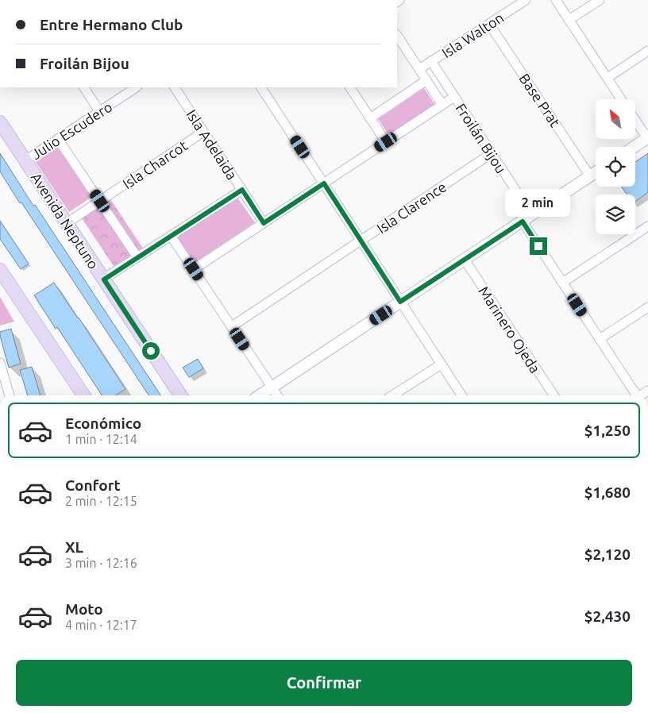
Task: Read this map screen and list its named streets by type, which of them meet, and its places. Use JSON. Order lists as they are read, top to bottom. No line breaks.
{"streets":{"main road":["Avenida Neptuno"],"street":["Isla Walton","Base Prat","Julio Escudero","Froilán Bijou","Isla Adelaida","Isla Charcot","Isla Clarence","Marinero Ojeda"]},"crossings":[["Isla Walton","Base Prat"],["Isla Walton","Froilán Bijou"],["Julio Escudero","Avenida Neptuno"],["Froilán Bijou","Isla Clarence"],["Isla Adelaida","Isla Charcot"],["Isla Charcot","Avenida Neptuno"]],"north":"top left","page":{"banner":["Entre Hermano Club","Froilán Bijou"],"bubble":"2 min","list":[{"name":"Económico","note":"1 min · 12:14","value":"$1,250"},{"name":"Confort","note":"2 min · 12:15","value":"$1,680"},{"name":"XL","note":"3 min · 12:16","value":"$2,120"},{"name":"Moto","note":"4 min · 12:17","value":"$2,430"}],"buttons":"Confirmar"}}
